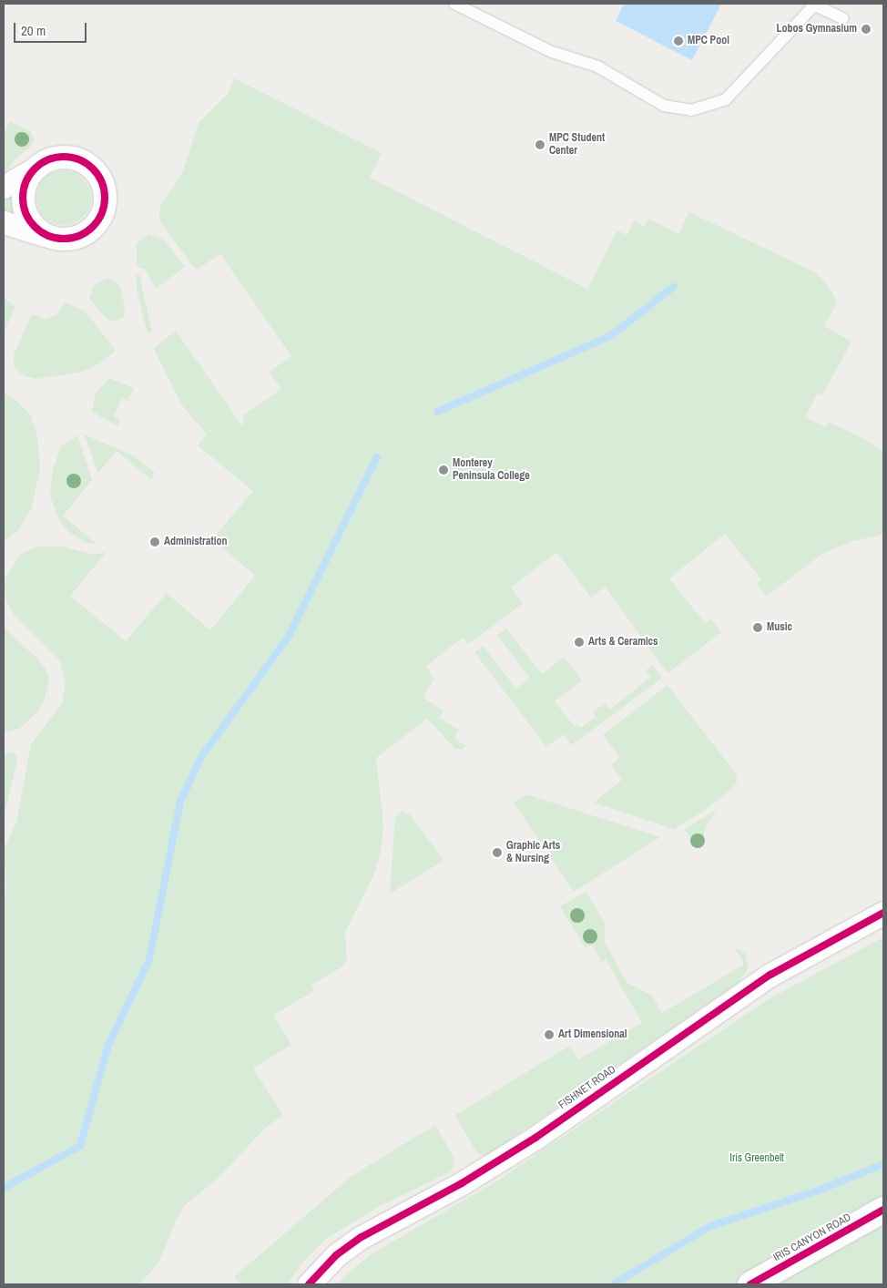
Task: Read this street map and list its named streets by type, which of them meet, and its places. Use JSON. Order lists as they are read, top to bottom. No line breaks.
{"streets":{"street":["FISHNET ROAD","IRIS CANYON ROAD"]},"parks":["Iris Greenbelt"],"places":["Lobos Gymnasium","MPC Pool","MPC Student Center","Monterey Peninsula College","Administration","Music","Arts & Ceramics","Graphic Arts & Nursing","Art Dimensional"],"scale_bar":"20 m"}
